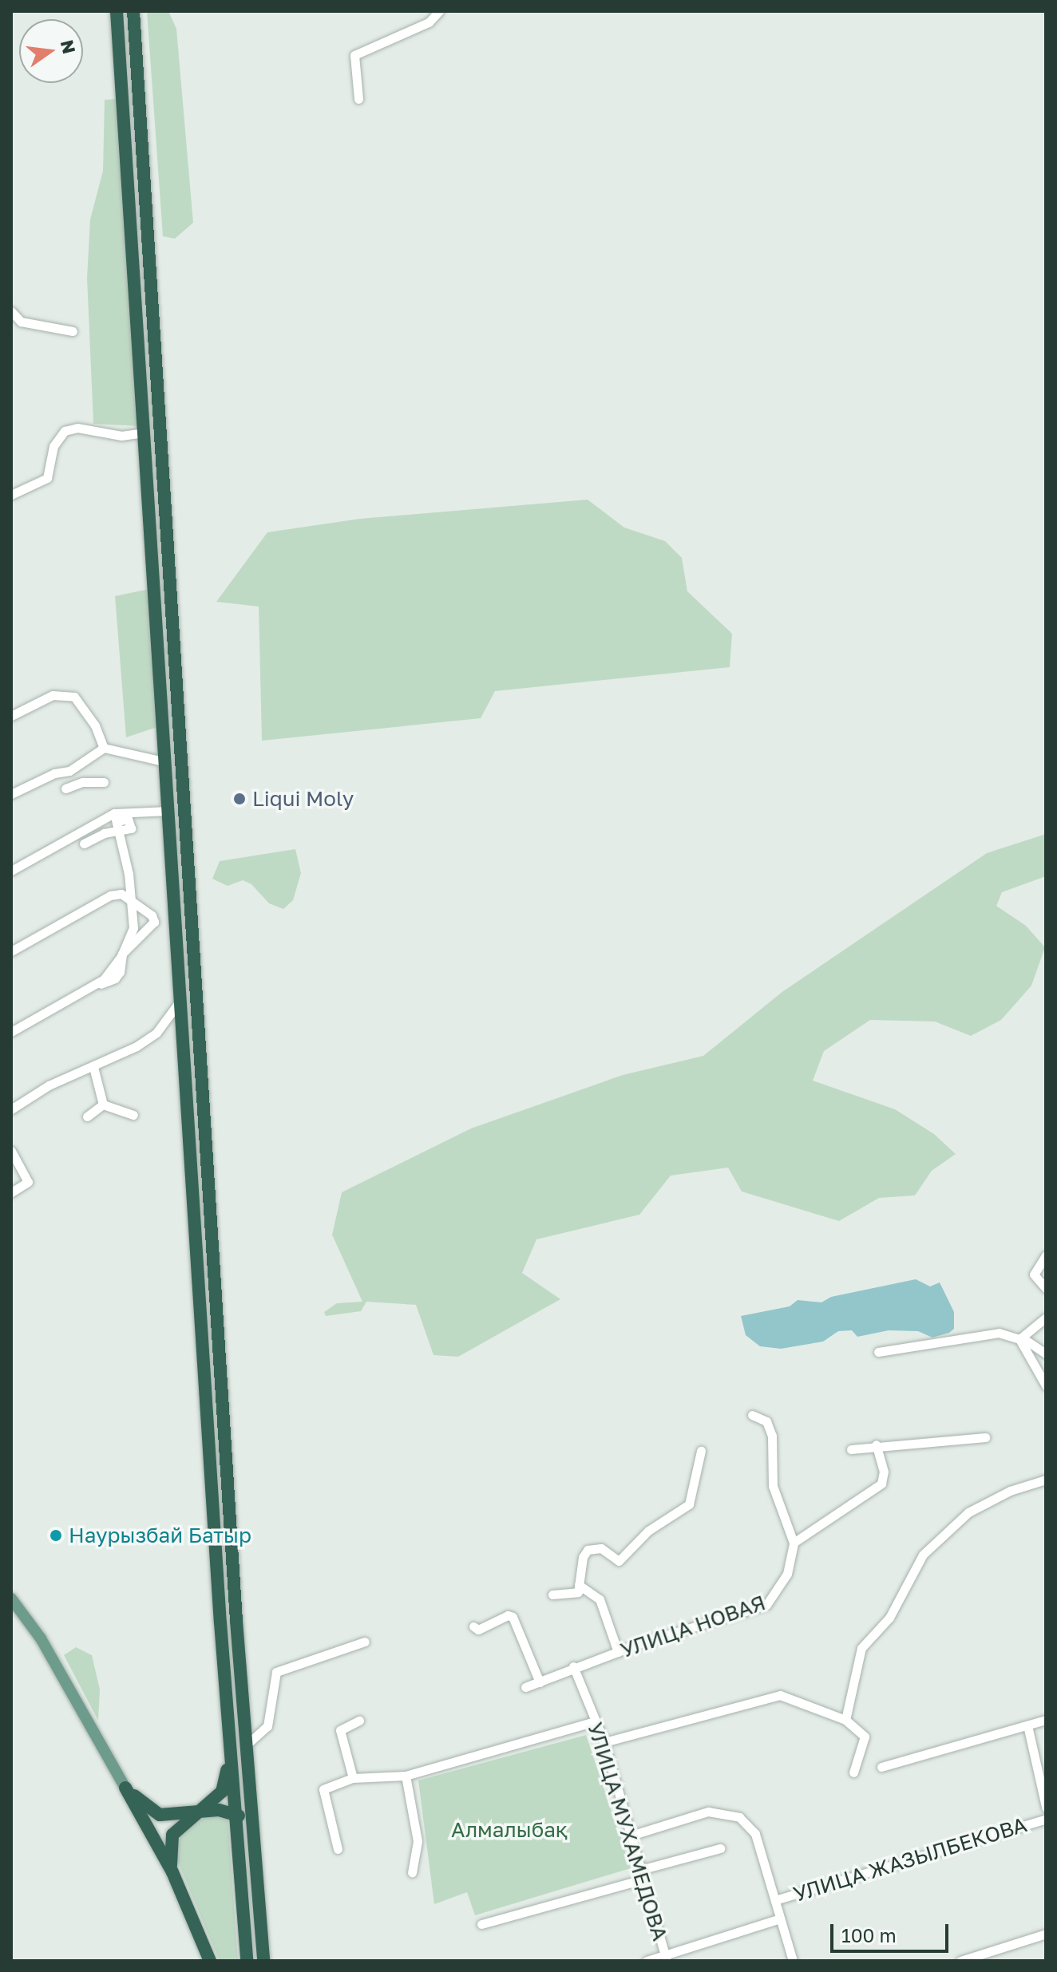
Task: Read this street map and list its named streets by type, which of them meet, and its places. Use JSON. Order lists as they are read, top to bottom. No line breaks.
{"streets":{"street":["УЛИЦА НОВАЯ","УЛИЦА МУХАМЕДОВА","УЛИЦА ЖАЗЫЛБЕКОВА"]},"crossings":[["УЛИЦА НОВАЯ","УЛИЦА МУХАМЕДОВА"]],"parks":["Алмалыбақ"],"places":["Liqui Moly","Наурызбай Батыр"],"scale_bar":"100 m","north":"right"}
